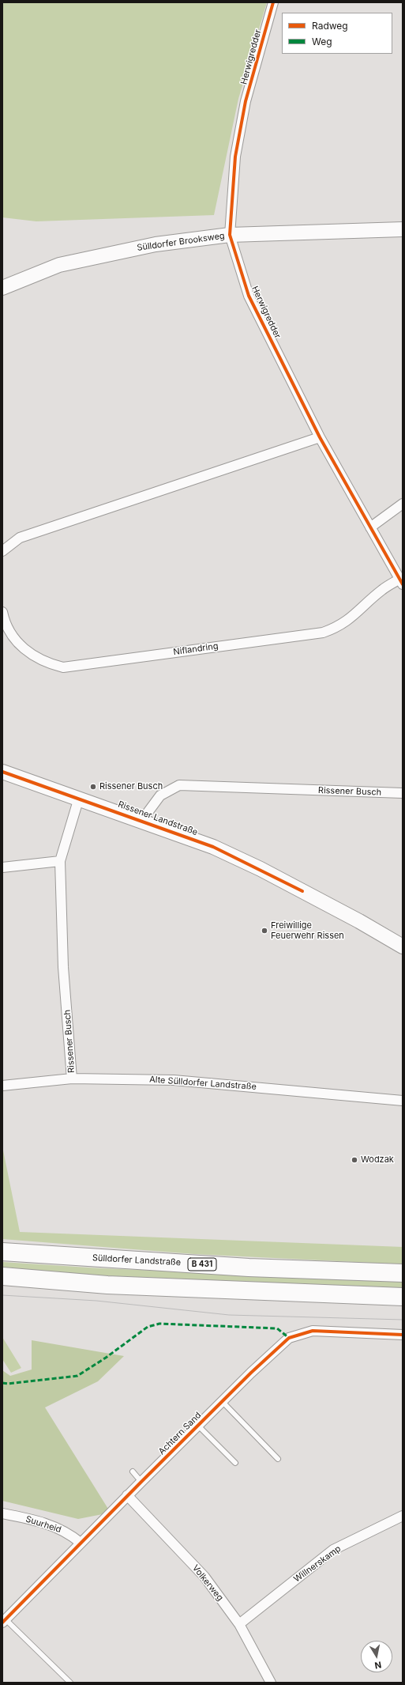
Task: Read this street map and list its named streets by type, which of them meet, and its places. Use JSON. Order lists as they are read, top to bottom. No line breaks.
{"streets":{"highway":["Sülldorfer Landstraße","B 431"],"street":["Herwigredder","Sülldorfer Brooksweg","Niflandring","Rissener Busch","Rissener Landstraße","Alte Sülldorfer Landstraße","Achtern Sand","Suurheid","Willnerskamp","Volkerweg"]},"crossings":[["Herwigredder","Sülldorfer Brooksweg"],["Herwigredder","Niflandring"],["Rissener Busch","Rissener Landstraße"],["Rissener Busch","Alte Sülldorfer Landstraße"],["Achtern Sand","Suurheid"],["Achtern Sand","Volkerweg"],["Willnerskamp","Volkerweg"]],"places":["Rissener Busch","Freiwillige Feuerwehr Rissen","Wodzak"],"legend":["Radweg","Weg"],"north":"bottom"}
